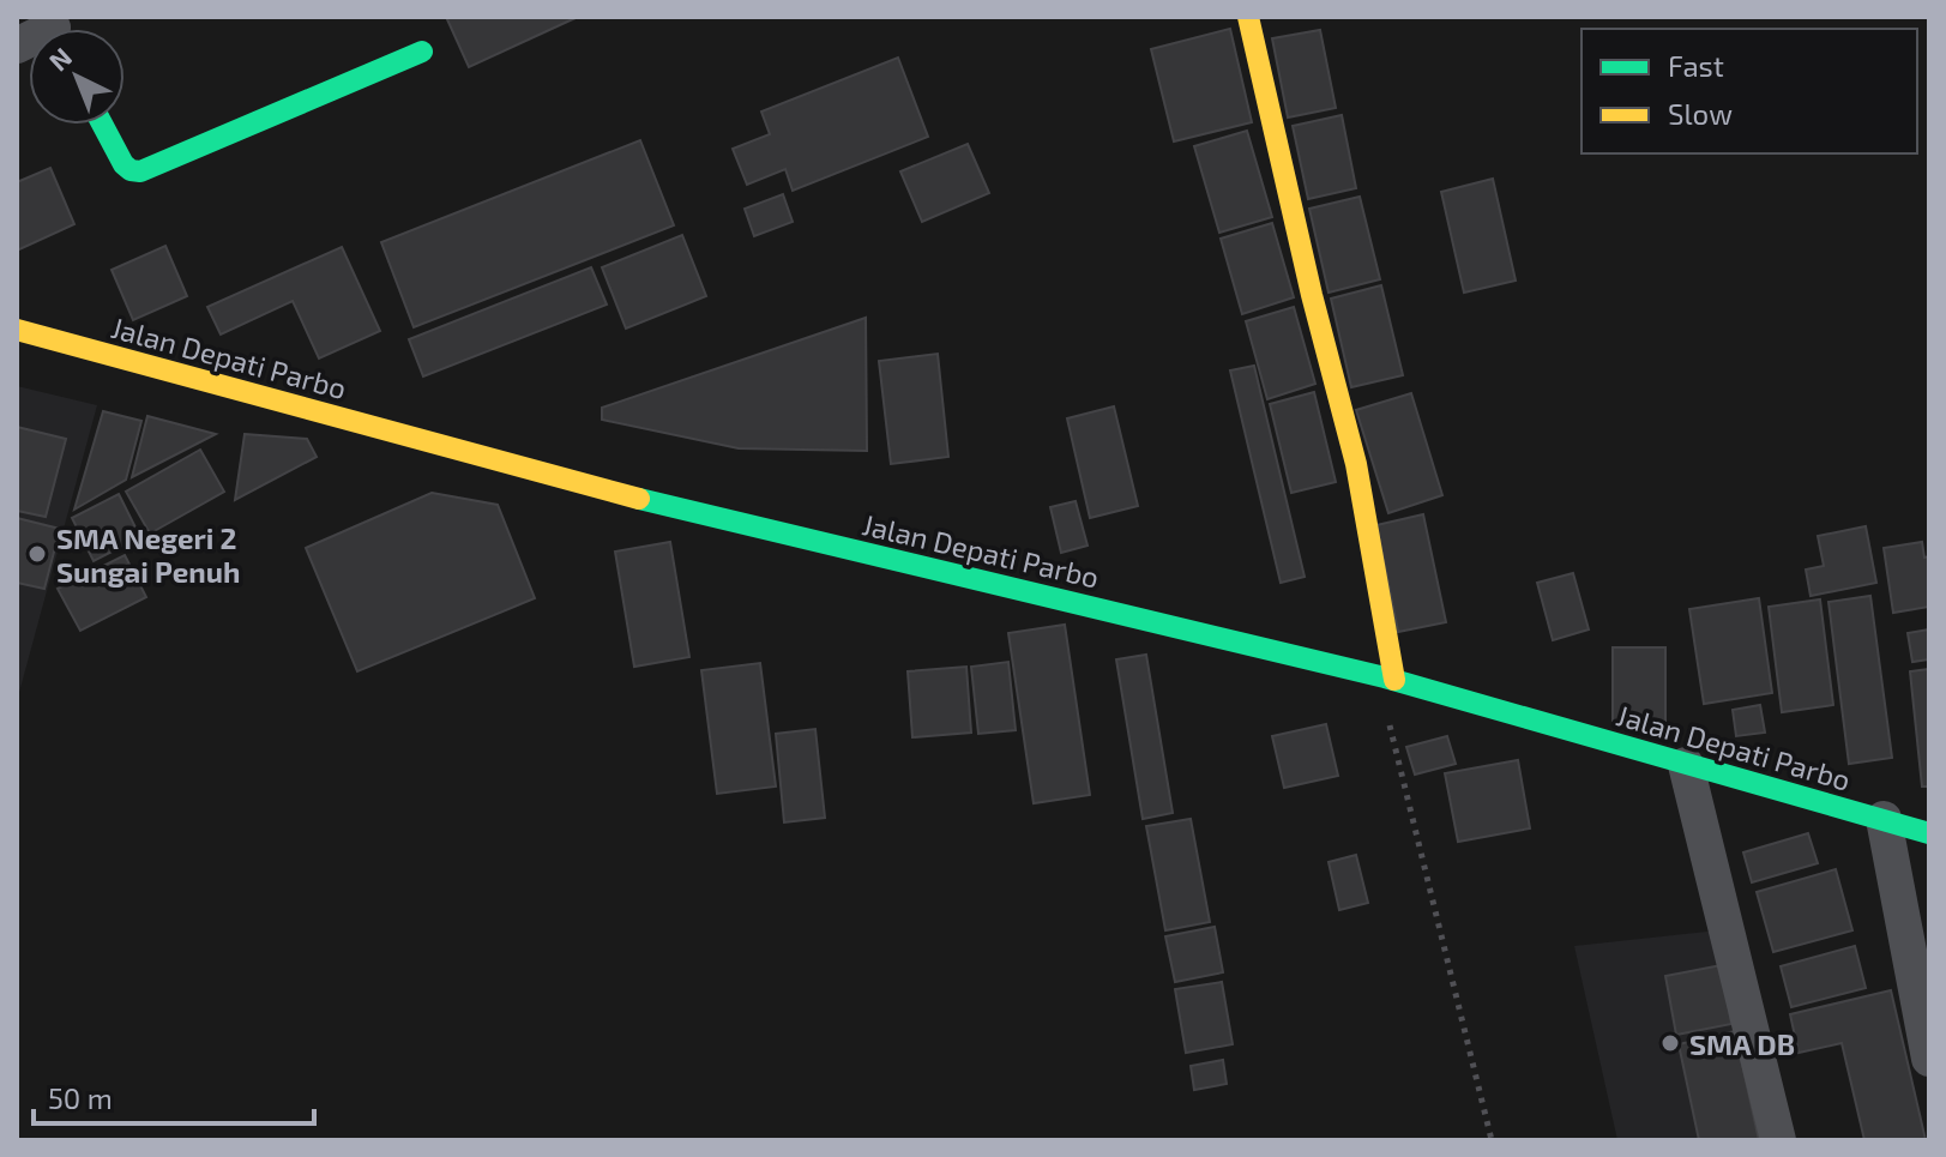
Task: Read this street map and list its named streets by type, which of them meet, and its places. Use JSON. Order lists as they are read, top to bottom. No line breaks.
{"streets":{"main road":["Jalan Depati Parbo"]},"places":["SMA Negeri 2 Sungai Penuh","SMA DB"],"legend":["Fast","Slow"],"scale_bar":"50 m","north":"top left"}
